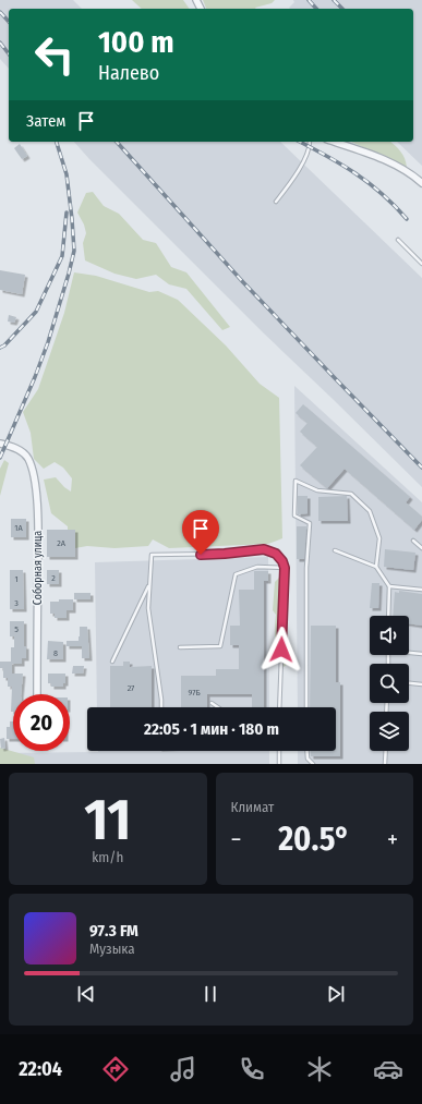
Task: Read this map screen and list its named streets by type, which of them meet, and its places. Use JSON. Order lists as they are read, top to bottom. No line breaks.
{"streets":{"street":["Соборная улица"]},"house_numbers":["1А","2А","2","1","3","5","8","27","97Б"],"page":{"turn":["100 m","Налево"],"then":"Затем","limit":"20","trip":"22:05 · 1 мин · 180 m","tile":[["11","km/h"],"Климат"],"heat":["−","20.5°","+"],"song":["97.3 FM","Музыка"],"tabs":"22:04"}}
